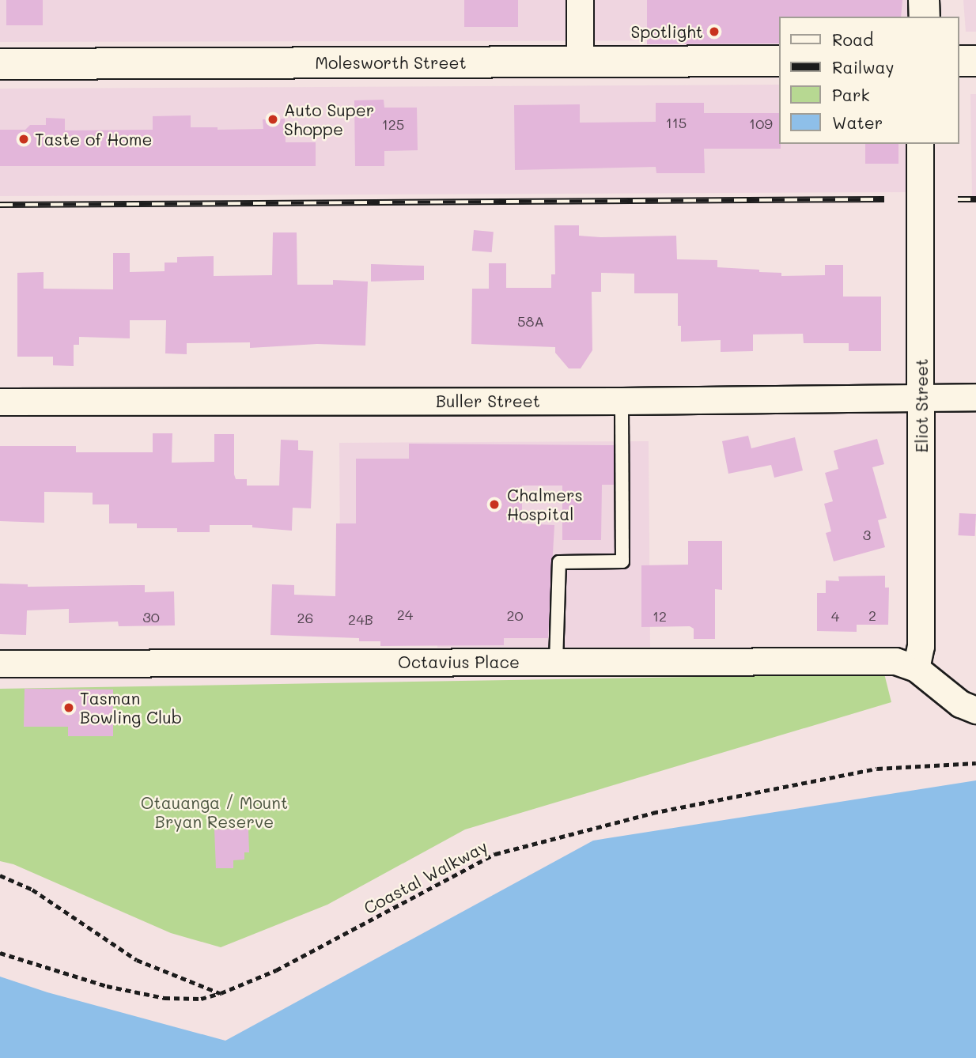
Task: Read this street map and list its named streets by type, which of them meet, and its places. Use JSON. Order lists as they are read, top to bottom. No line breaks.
{"streets":{"main road":["Molesworth Street"],"street":["Buller Street","Eliot Street","Octavius Place"],"path":["Coastal Walkway"]},"crossings":[["Buller Street","Eliot Street"],["Eliot Street","Octavius Place"]],"parks":["Otauanga / Mount Bryan Reserve"],"places":["Spotlight","Auto Super Shoppe","Taste of Home","Chalmers Hospital","Tasman Bowling Club"],"house_numbers":["115","109","125","58A","3","24","20","2","12","4","30","26","24B"],"legend":["Road","Railway","Park","Water"]}
